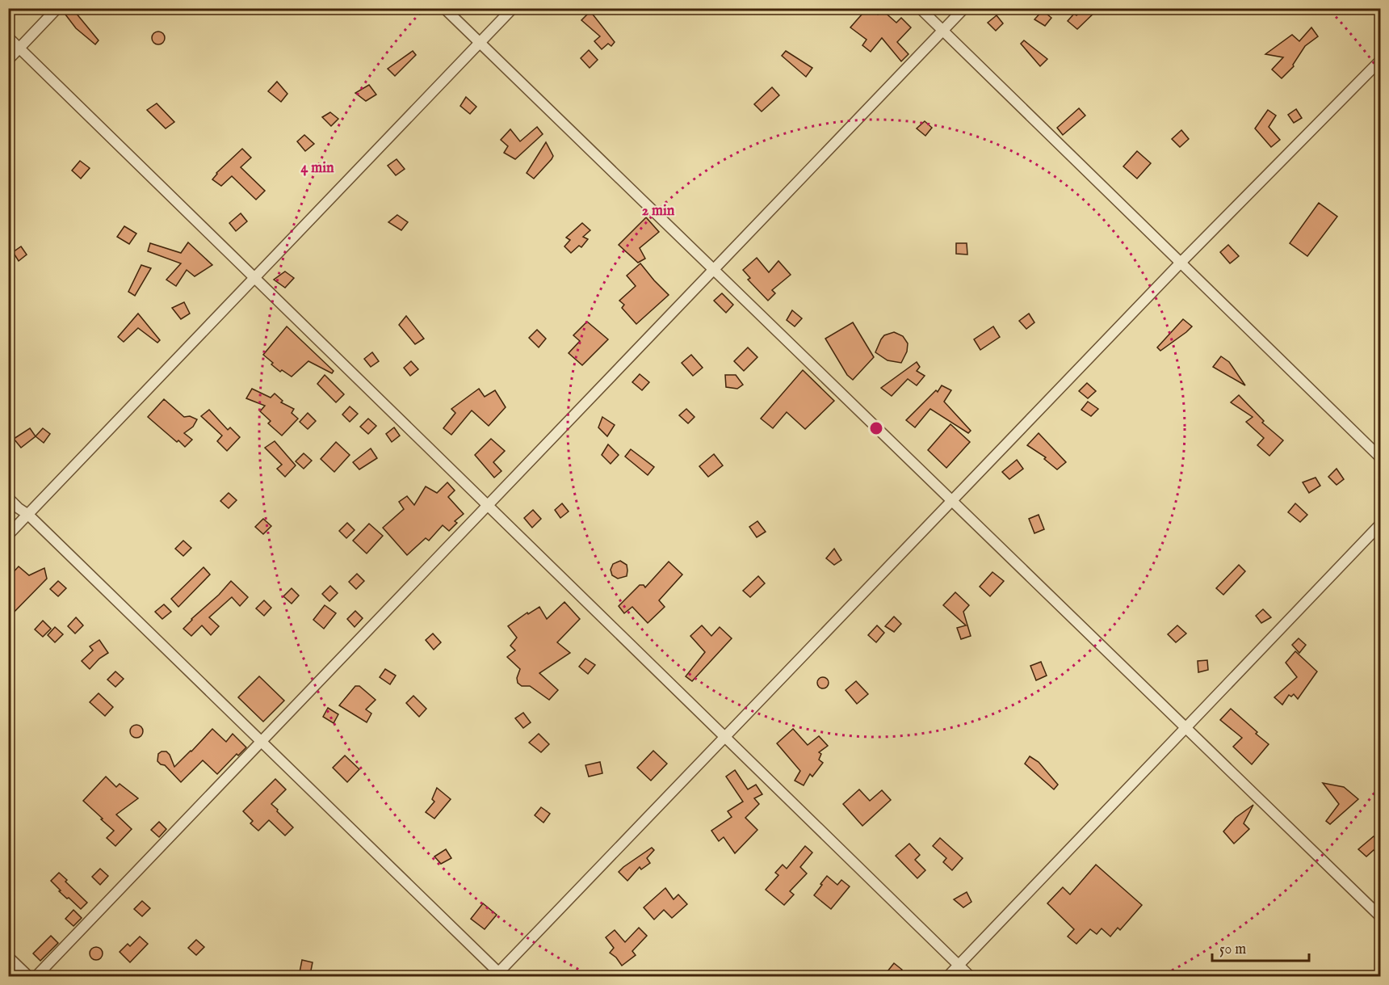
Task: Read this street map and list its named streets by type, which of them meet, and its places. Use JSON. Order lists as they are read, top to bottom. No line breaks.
{"scale_bar":"50 m","rings":["4 min","2 min"]}
